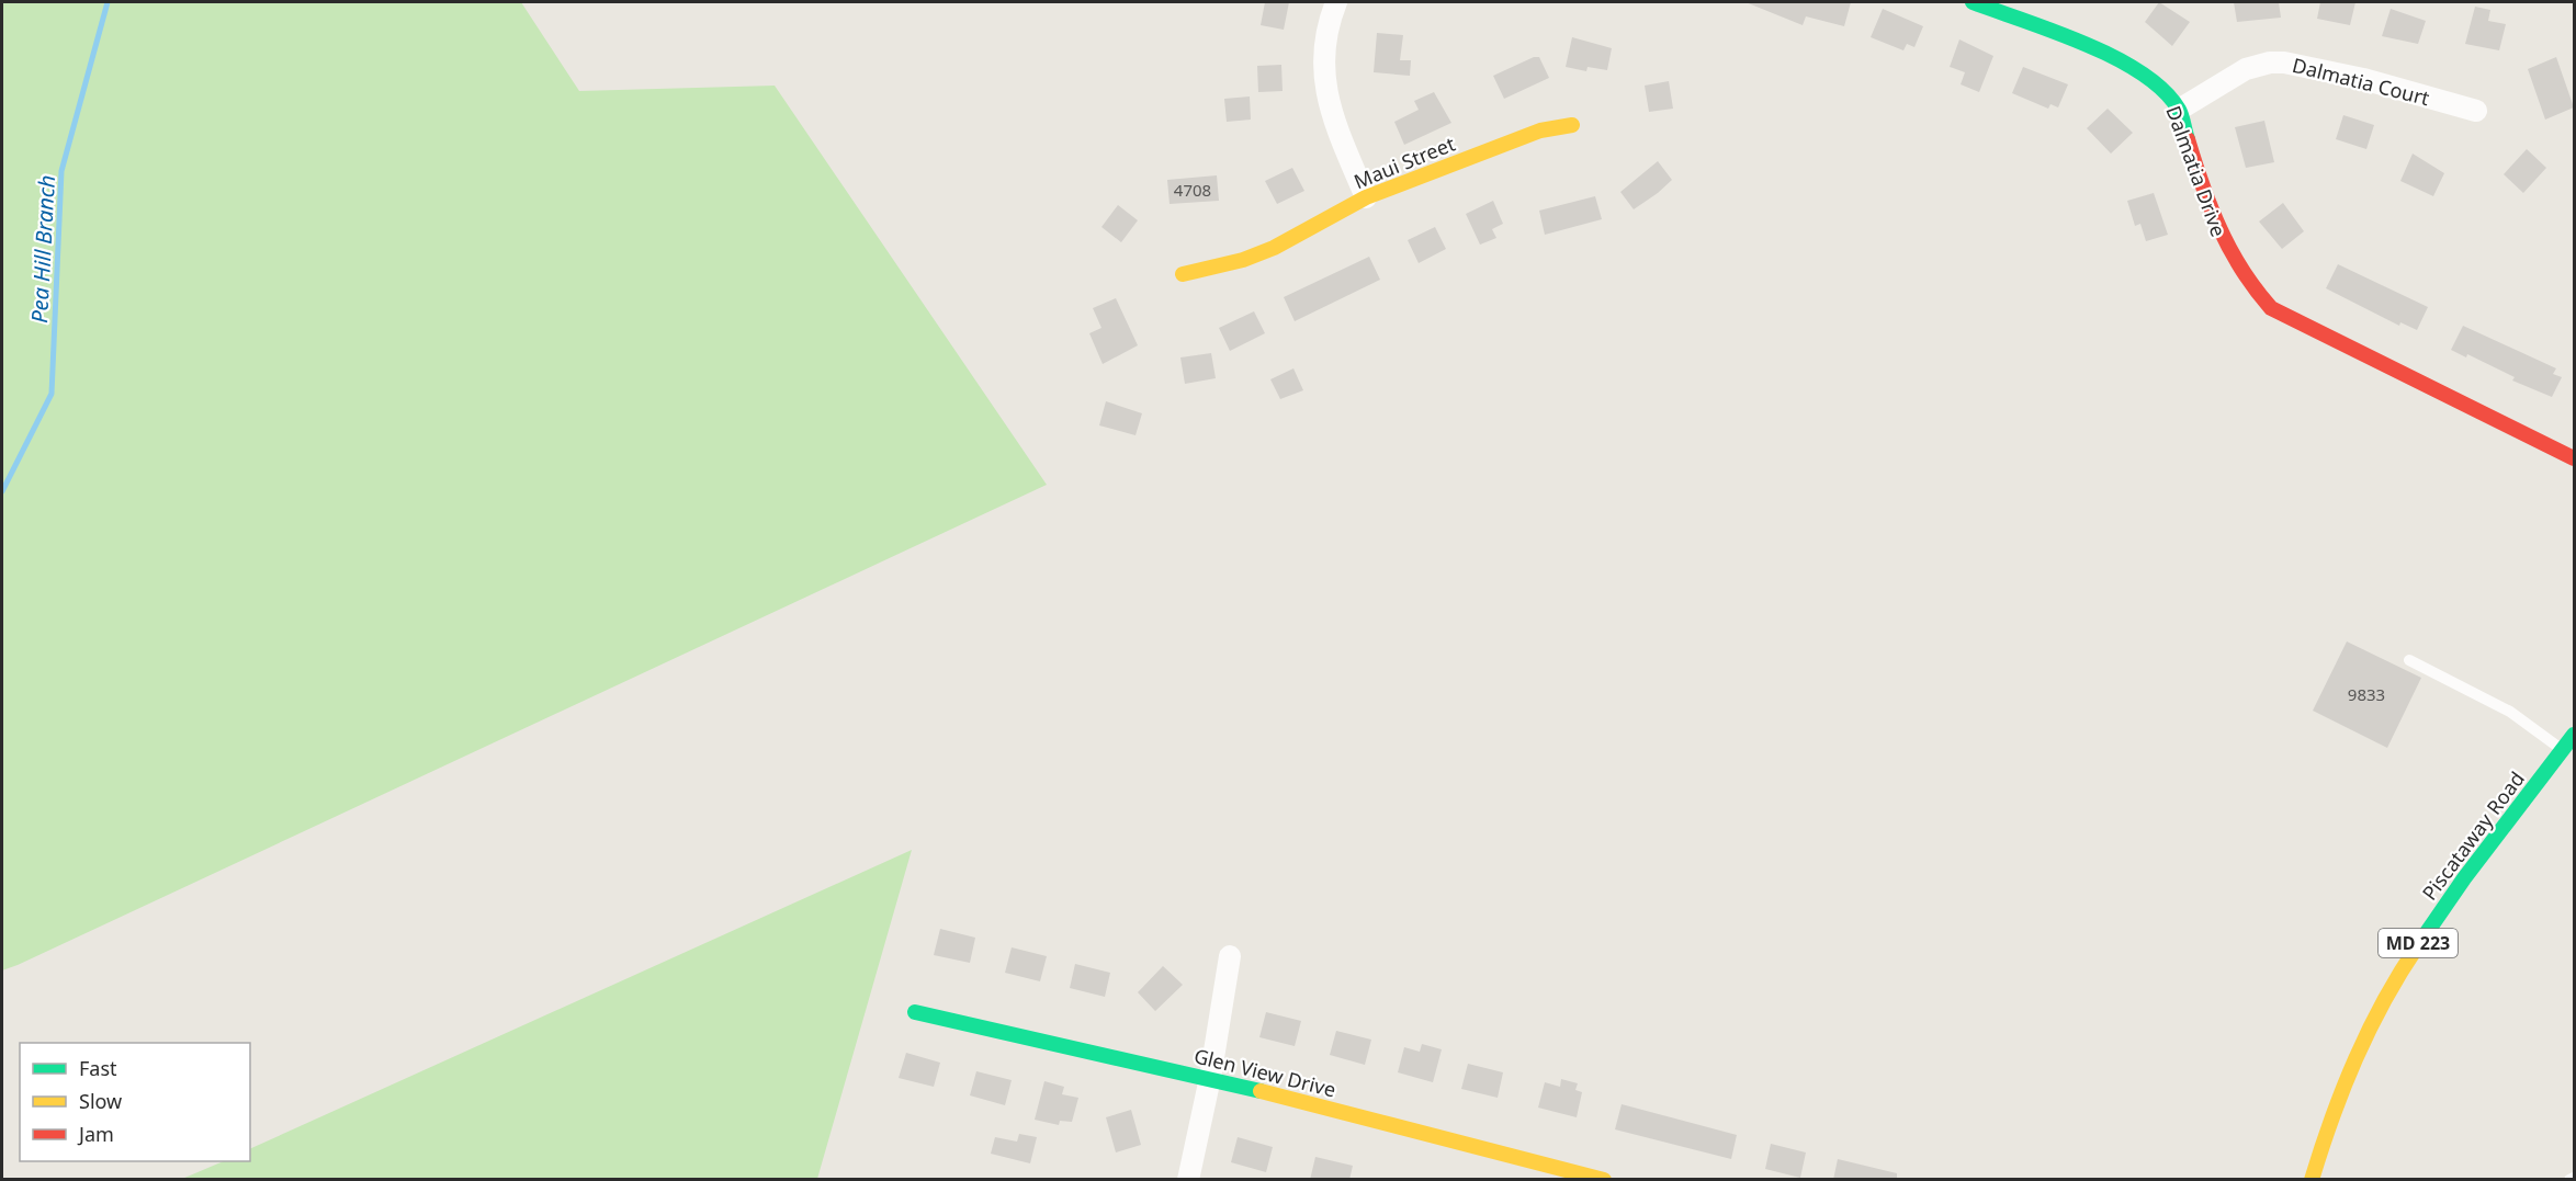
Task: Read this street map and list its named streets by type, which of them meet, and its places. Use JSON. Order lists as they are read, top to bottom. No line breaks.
{"streets":{"street":["Dalmatia Court","Maui Street","Dalmatia Drive","Piscataway Road","MD 223","Glen View Drive"]},"crossings":[["Dalmatia Court","Dalmatia Drive"]],"water":["Pea Hill Branch"],"house_numbers":["4708","9833"],"legend":["Fast","Slow","Jam"]}
